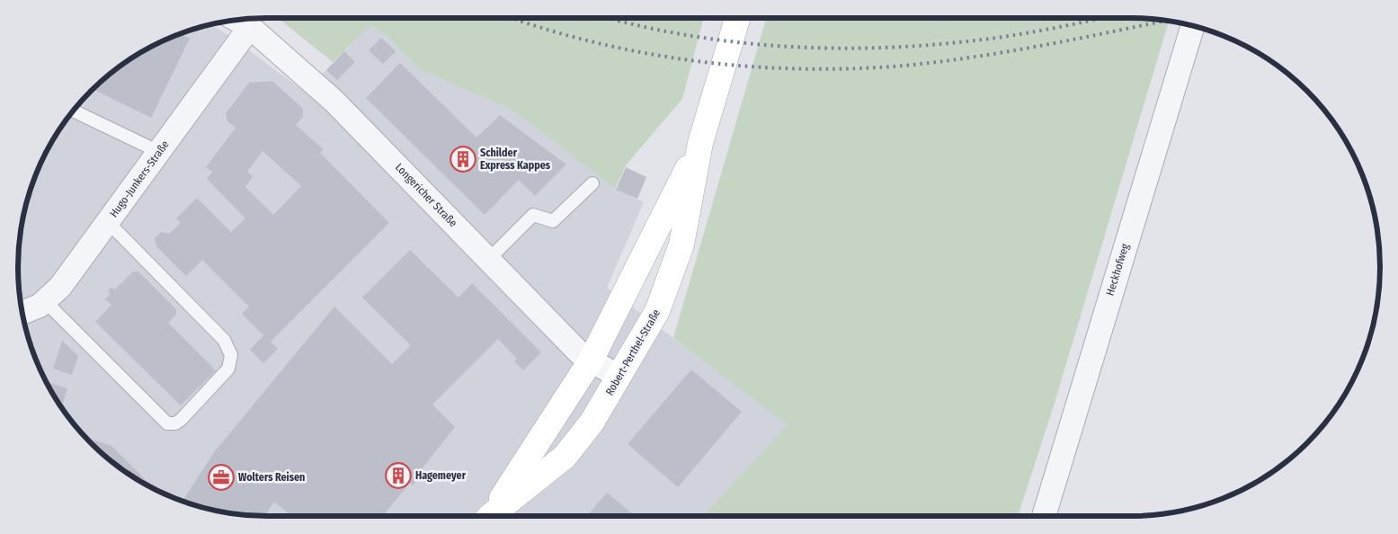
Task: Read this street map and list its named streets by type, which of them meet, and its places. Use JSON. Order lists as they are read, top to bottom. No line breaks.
{"streets":{"street":["Hugo-Junkers-Straße","Longericher Straße","Heckhofweg","Robert-Perthel-Straße"]},"crossings":[["Hugo-Junkers-Straße","Longericher Straße"],["Longericher Straße","Robert-Perthel-Straße"]],"places":{"building":["Schilder Express Kappes","Hagemeyer"],"office":["Wolters Reisen"]}}
